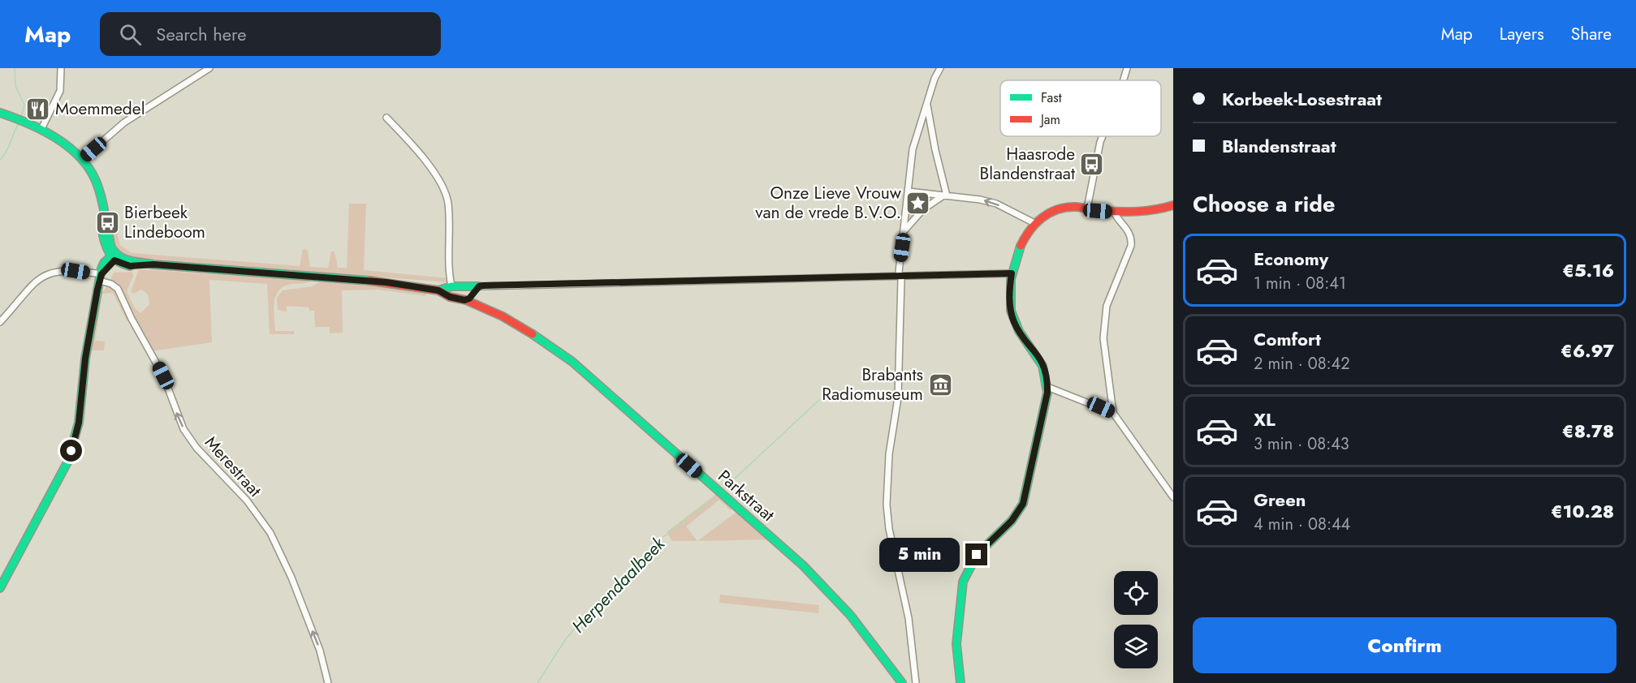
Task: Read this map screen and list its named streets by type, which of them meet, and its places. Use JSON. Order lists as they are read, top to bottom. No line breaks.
{"streets":{"street":["Merestraat","Parkstraat"]},"one_way":["Merestraat"],"water":["Herpendaalbeek"],"places":{"restaurant":["Moemmedel"],"bus stop":["Haasrode Blandenstraat","Bierbeek Lindeboom"],"place":["Onze Lieve Vrouw van de vrede B.V.O."],"museum":["Brabants Radiomuseum"]},"legend":["Fast","Jam"],"page":{"header":"Map","search":"Search here","nav":["Map","Layers","Share"],"banner":["Korbeek-Losestraat","Blandenstraat"],"heading":"Choose a ride","list":[{"name":"Economy","note":"1 min · 08:41","value":"€5.16"},{"name":"Comfort","note":"2 min · 08:42","value":"€6.97"},{"name":"XL","note":"3 min · 08:43","value":"€8.78"},{"name":"Green","note":"4 min · 08:44","value":"€10.28"}],"bubble":"5 min","buttons":"Confirm"}}
